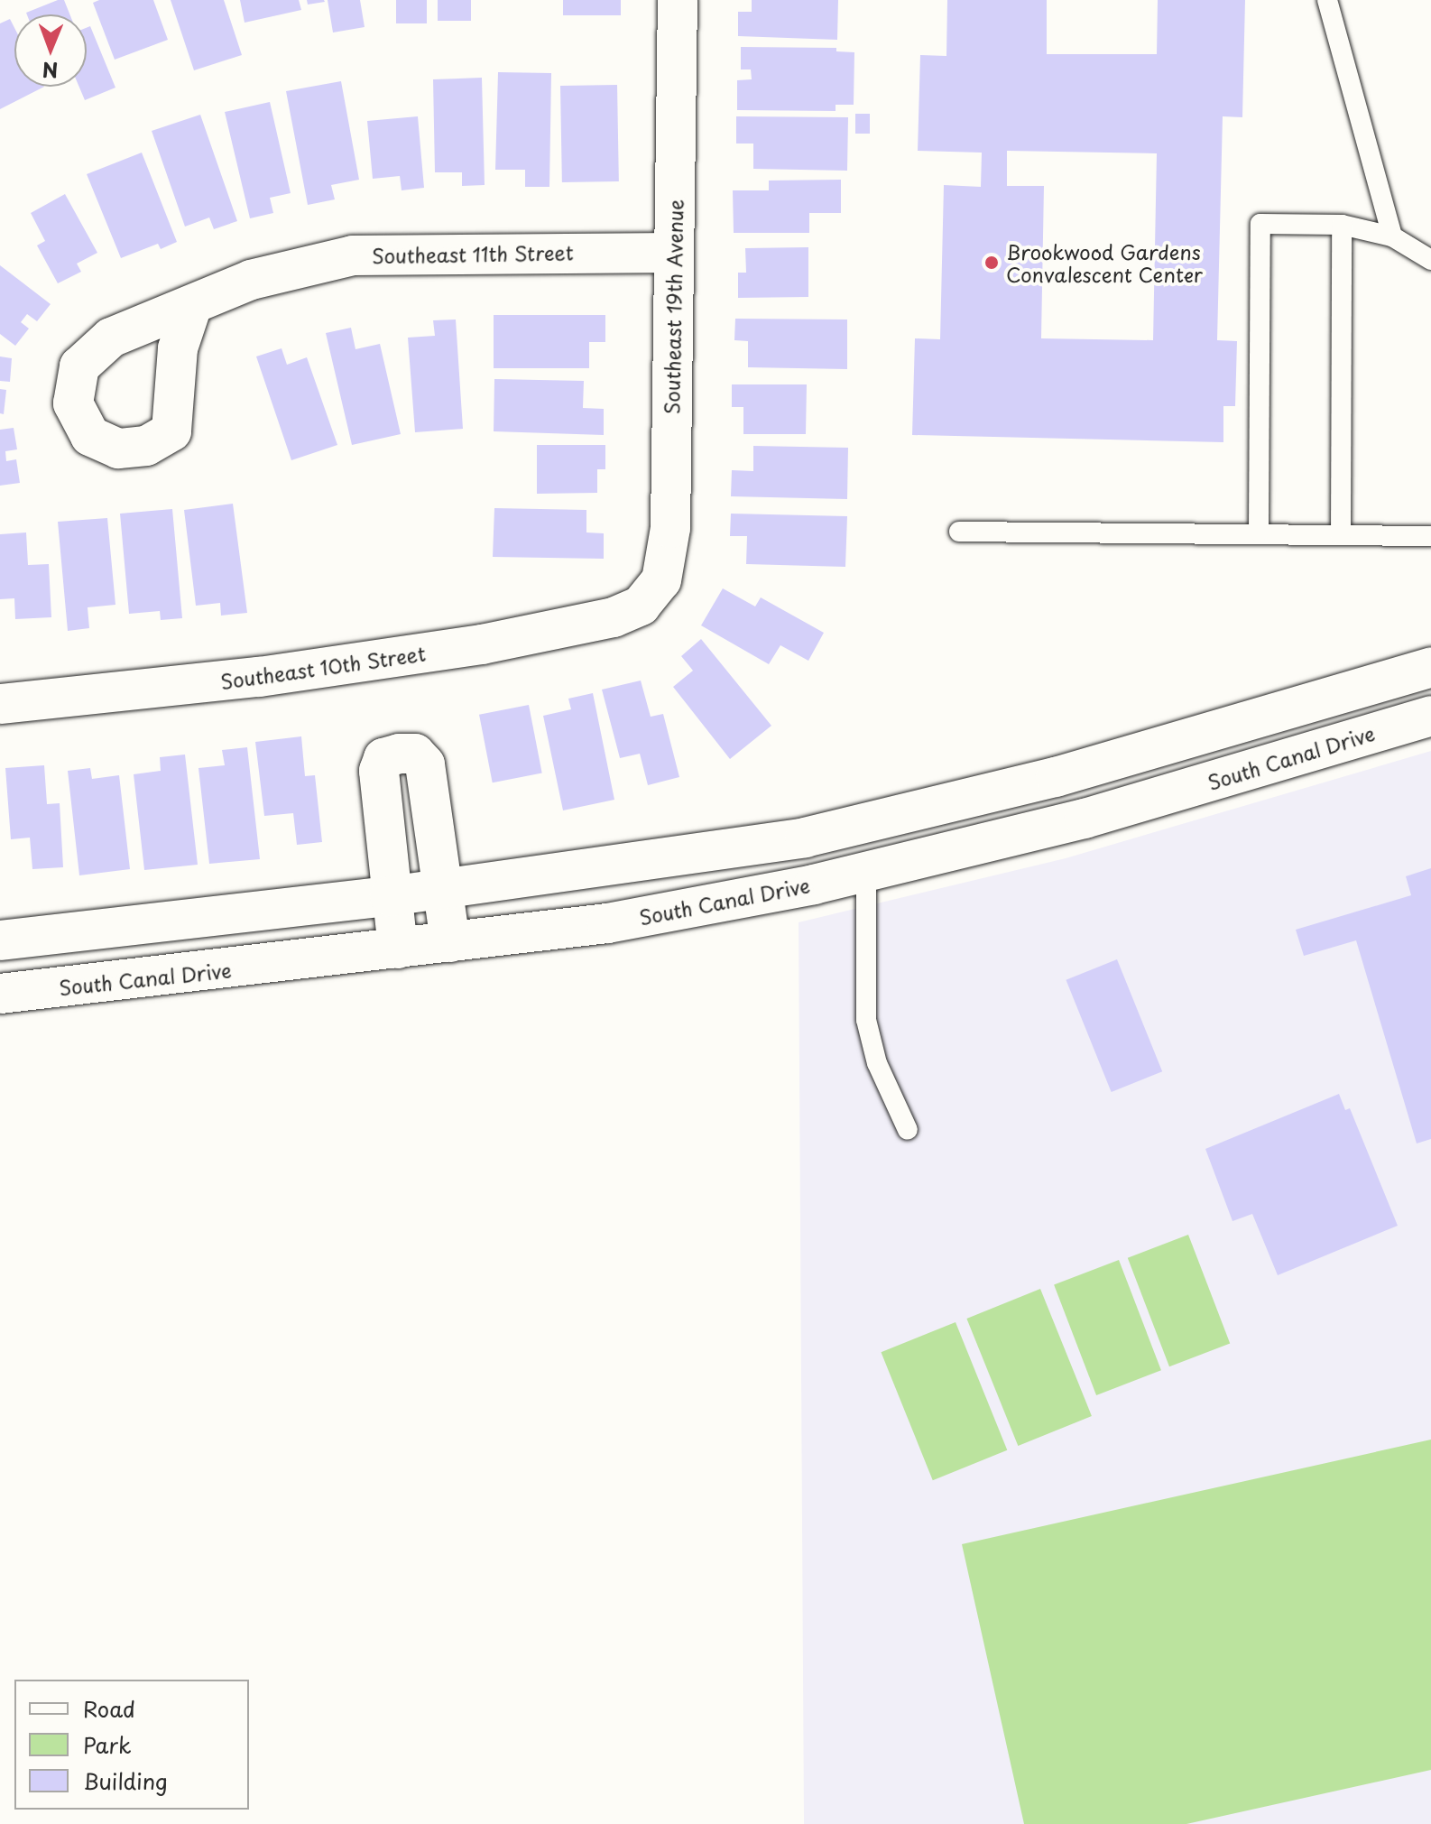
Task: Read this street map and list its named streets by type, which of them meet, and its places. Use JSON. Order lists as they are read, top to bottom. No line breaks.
{"streets":{"street":["Southeast 11th Street","Southeast 19th Avenue","Southeast 10th Street","South Canal Drive"]},"crossings":[["Southeast 11th Street","Southeast 19th Avenue"],["Southeast 19th Avenue","Southeast 10th Street"]],"places":["Brookwood Gardens Convalescent Center"],"legend":["Road","Park","Building"],"north":"bottom"}
